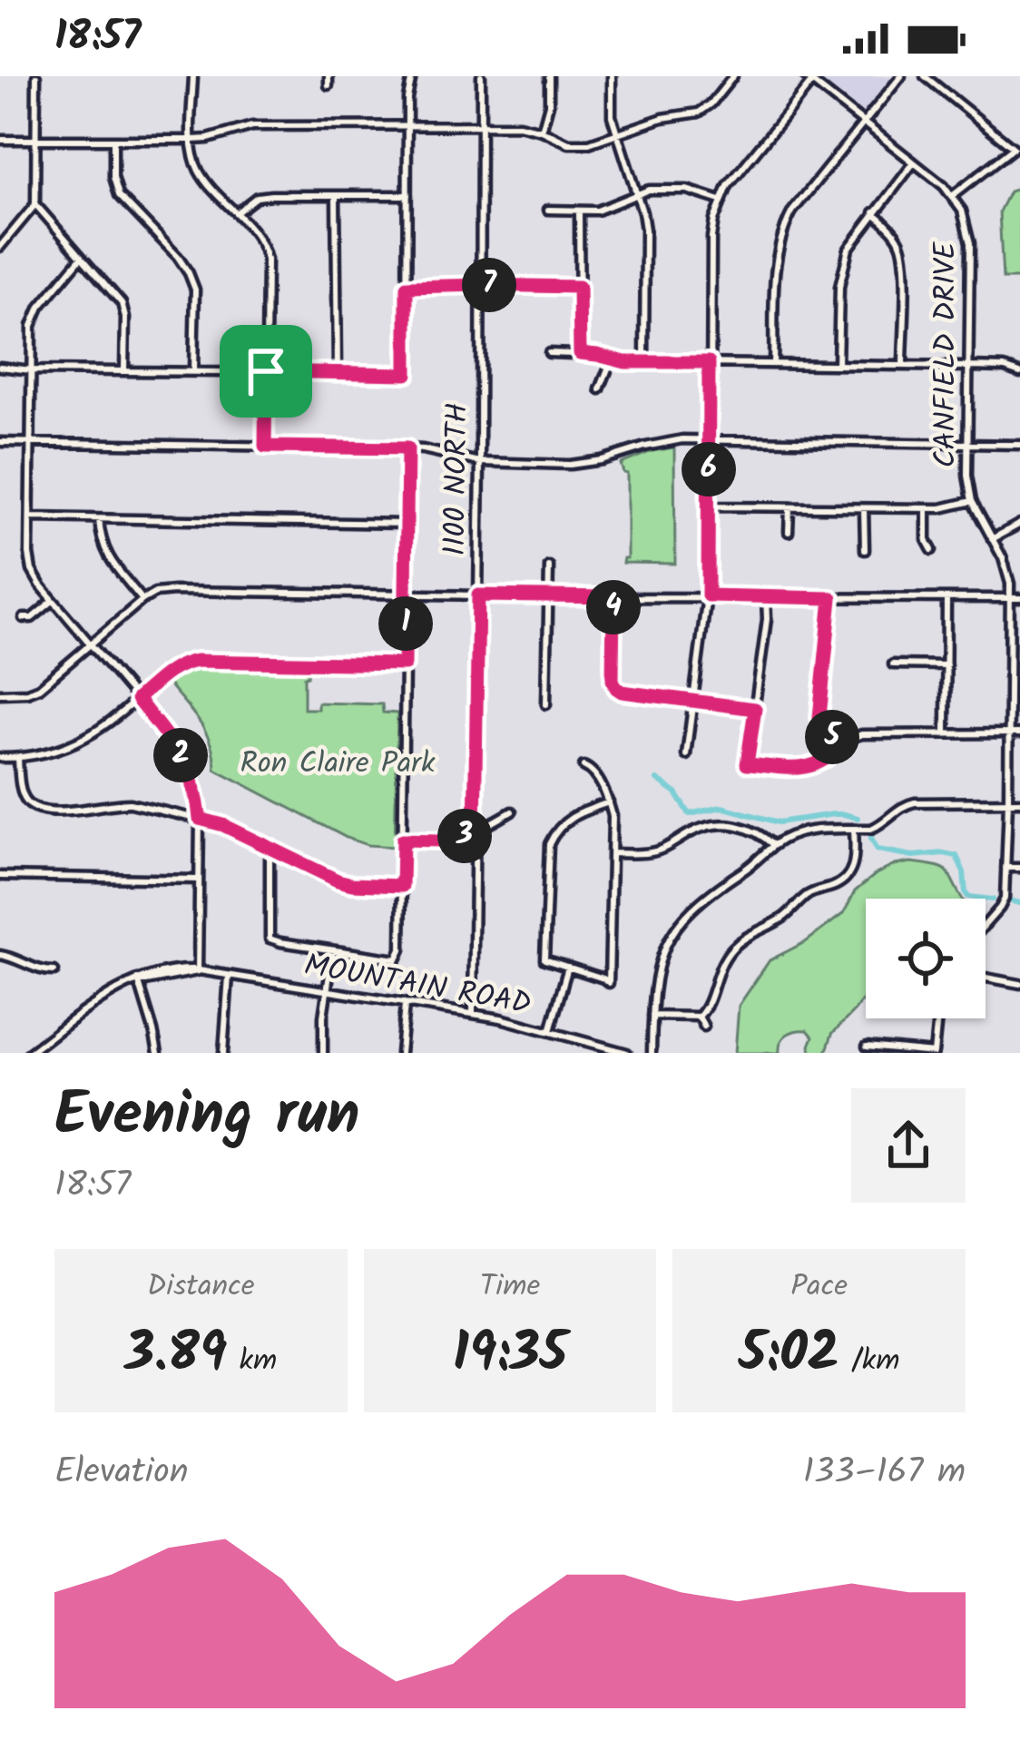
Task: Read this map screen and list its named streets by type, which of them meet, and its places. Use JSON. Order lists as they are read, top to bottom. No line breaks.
{"streets":{"street":["CANFIELD DRIVE","1100 NORTH","MOUNTAIN ROAD"]},"crossings":[["1100 NORTH","MOUNTAIN ROAD"]],"parks":["Ron Claire Park"],"page":{"status":"18:57","pins":["7","6","4","1","5","2","3"],"heading":["Evening run","18:57"],"stats":[["Distance","3.89 km"],["Time","19:35"],["Pace","5:02 /km"]],"chart":["Elevation","133–167 m"]}}
